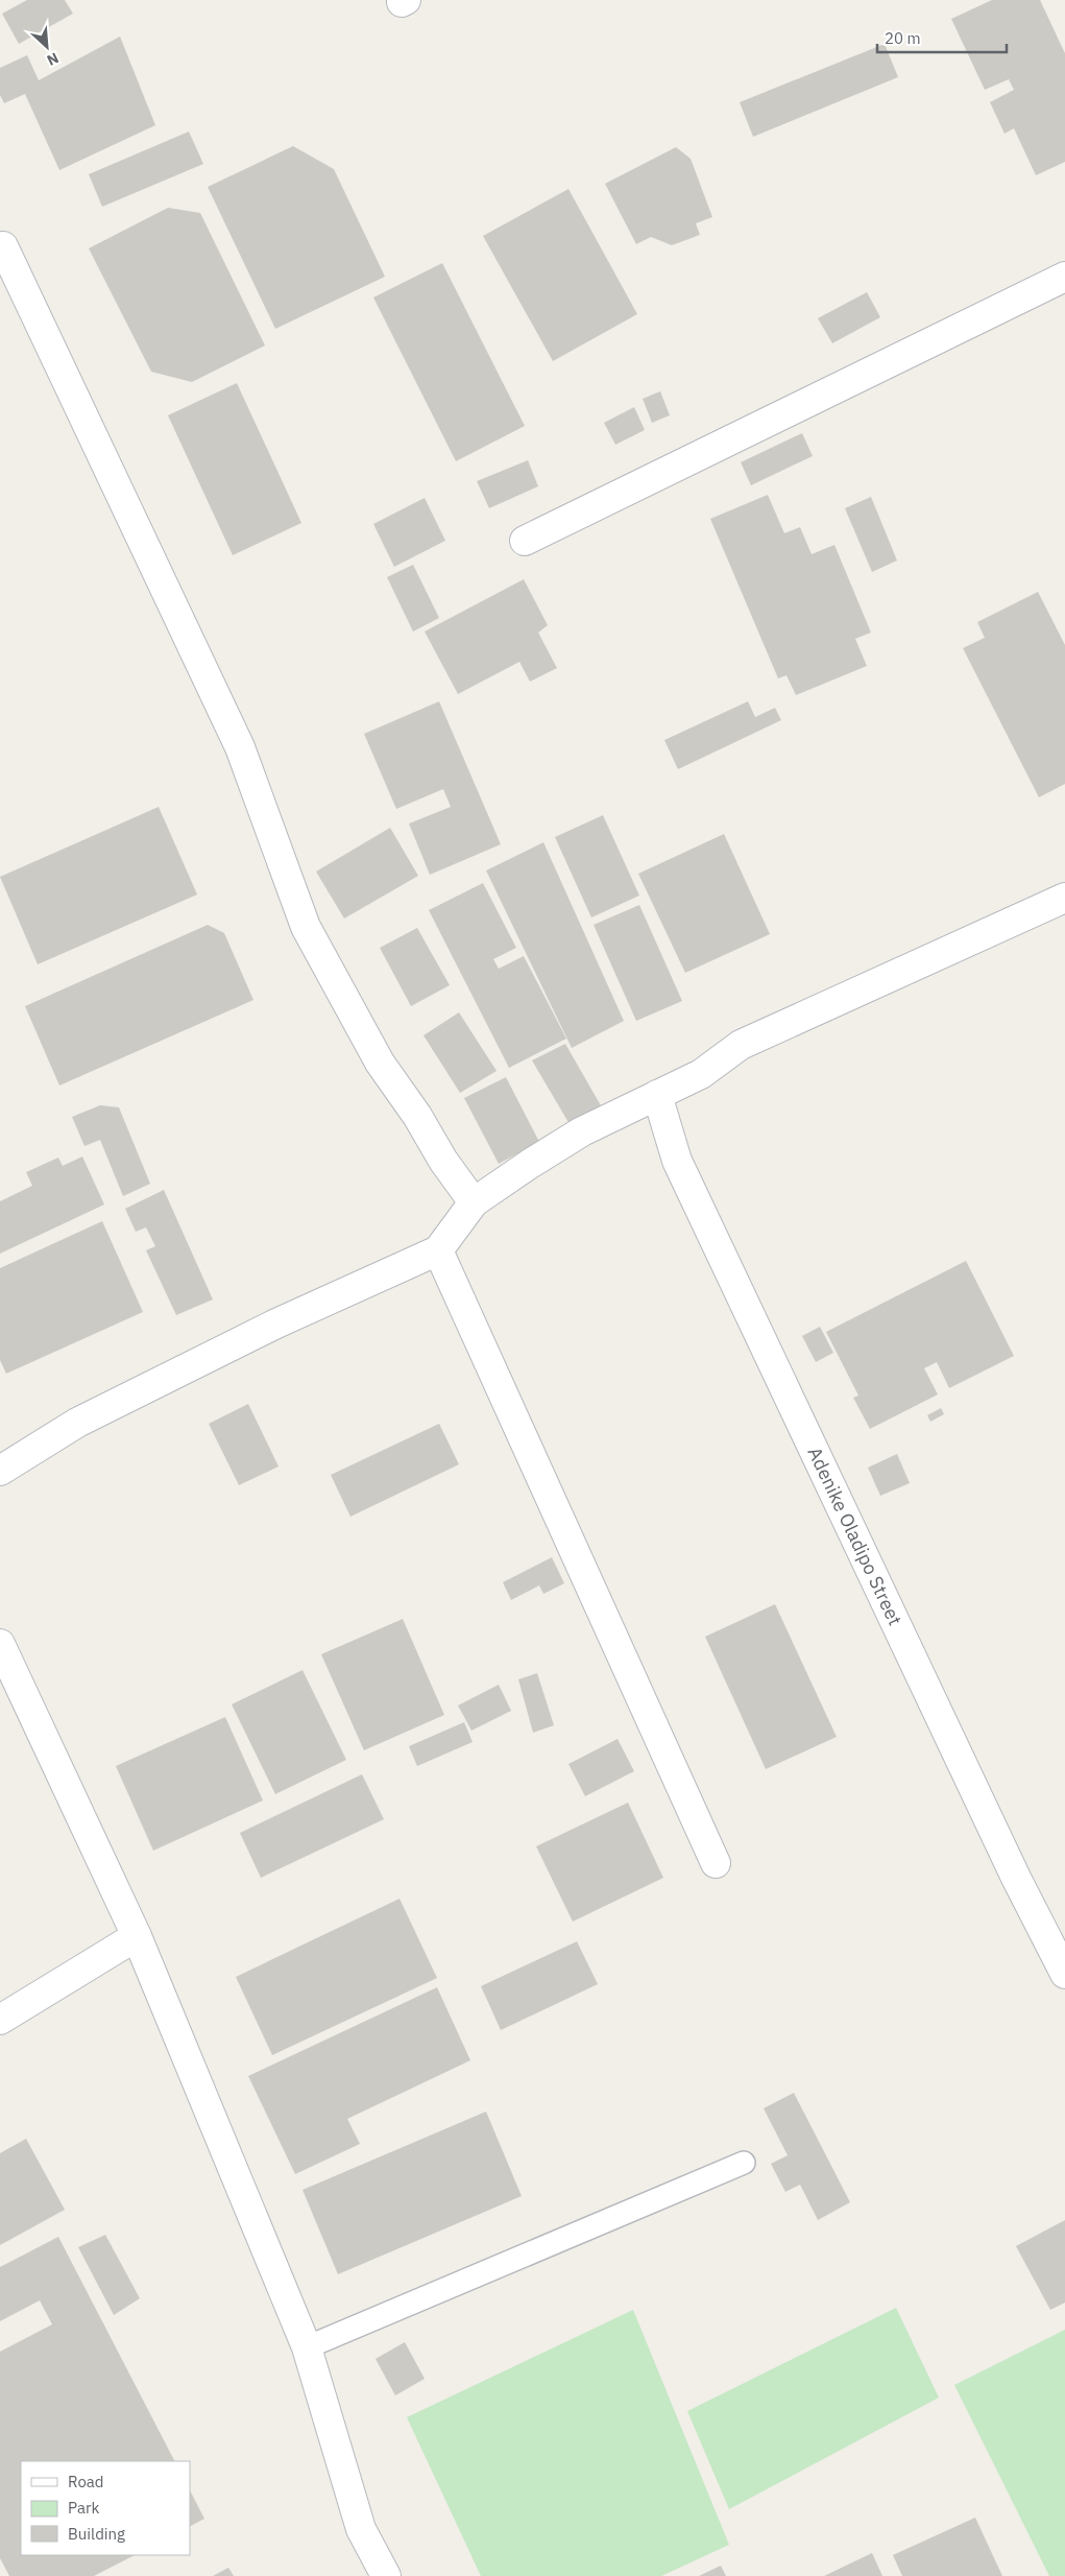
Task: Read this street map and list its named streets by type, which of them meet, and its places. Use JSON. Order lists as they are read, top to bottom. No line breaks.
{"streets":{"street":["Adenike Oladipo Street"]},"legend":["Road","Park","Building"],"scale_bar":"20 m","north":"bottom right"}
